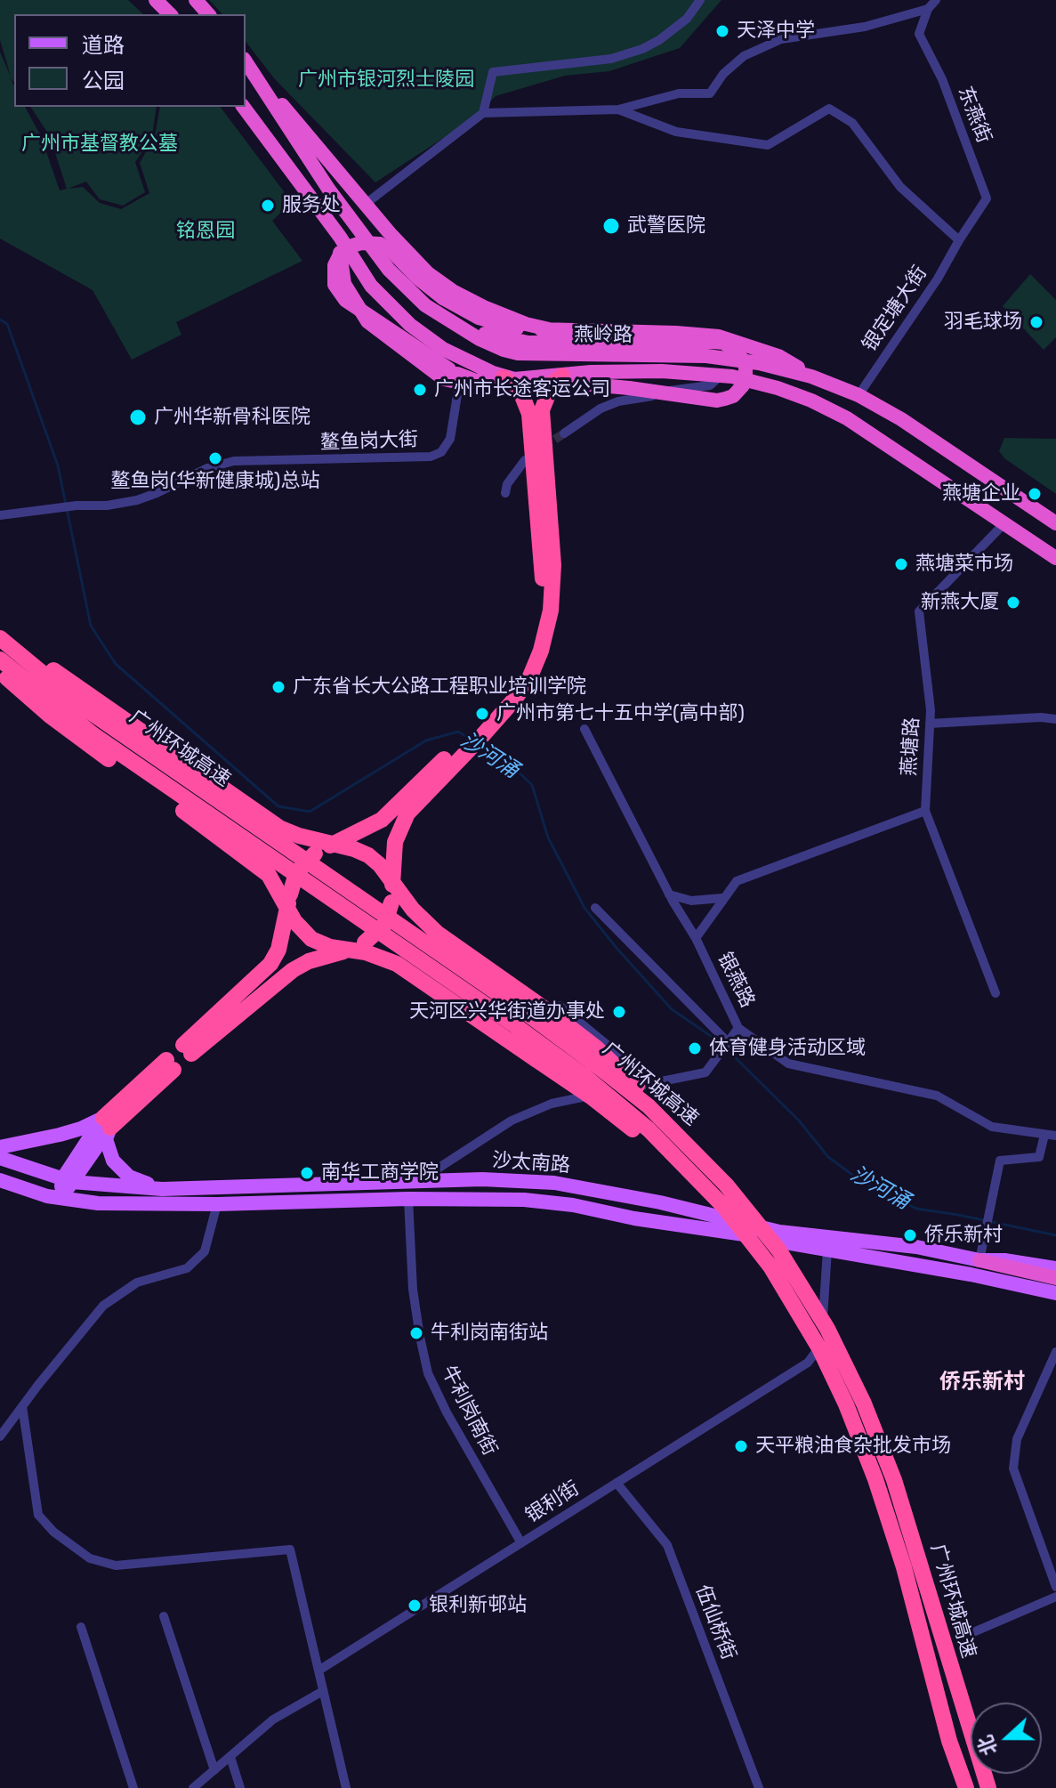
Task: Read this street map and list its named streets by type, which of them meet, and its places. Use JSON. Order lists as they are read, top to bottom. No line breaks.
{"streets":{"highway":["燕岭路","广州环城高速"],"main road":["沙太南路"],"street":["东燕街","银定塘大街","鳌鱼岗大街","燕塘路","银燕路","牛利岗南街","银利街","伍仙桥街"]},"crossings":[["东燕街","银定塘大街"],["银定塘大街","燕岭路"],["燕岭路","燕塘路"],["燕塘路","银燕路"],["银燕路","沙太南路"],["沙太南路","牛利岗南街"],["沙太南路","银利街"],["牛利岗南街","银利街"],["银利街","伍仙桥街"]],"districts":["侨乐新村"],"water":["沙河涌"],"parks":["广州市银河烈士陵园","广州市基督教公墓","铭恩园"],"places":["天泽中学","服务处","武警医院","羽毛球场","广州市长途客运公司","广州华新骨科医院","鳌鱼岗(华新健康城)总站","燕塘企业","燕塘菜市场","新燕大厦","广东省长大公路工程职业培训学院","广州市第七十五中学(高中部)","天河区兴华街道办事处","体育健身活动区域","南华工商学院","侨乐新村","牛利岗南街站","天平粮油食杂批发市场","银利新邨站"],"legend":["道路","公园"],"north":"left"}
